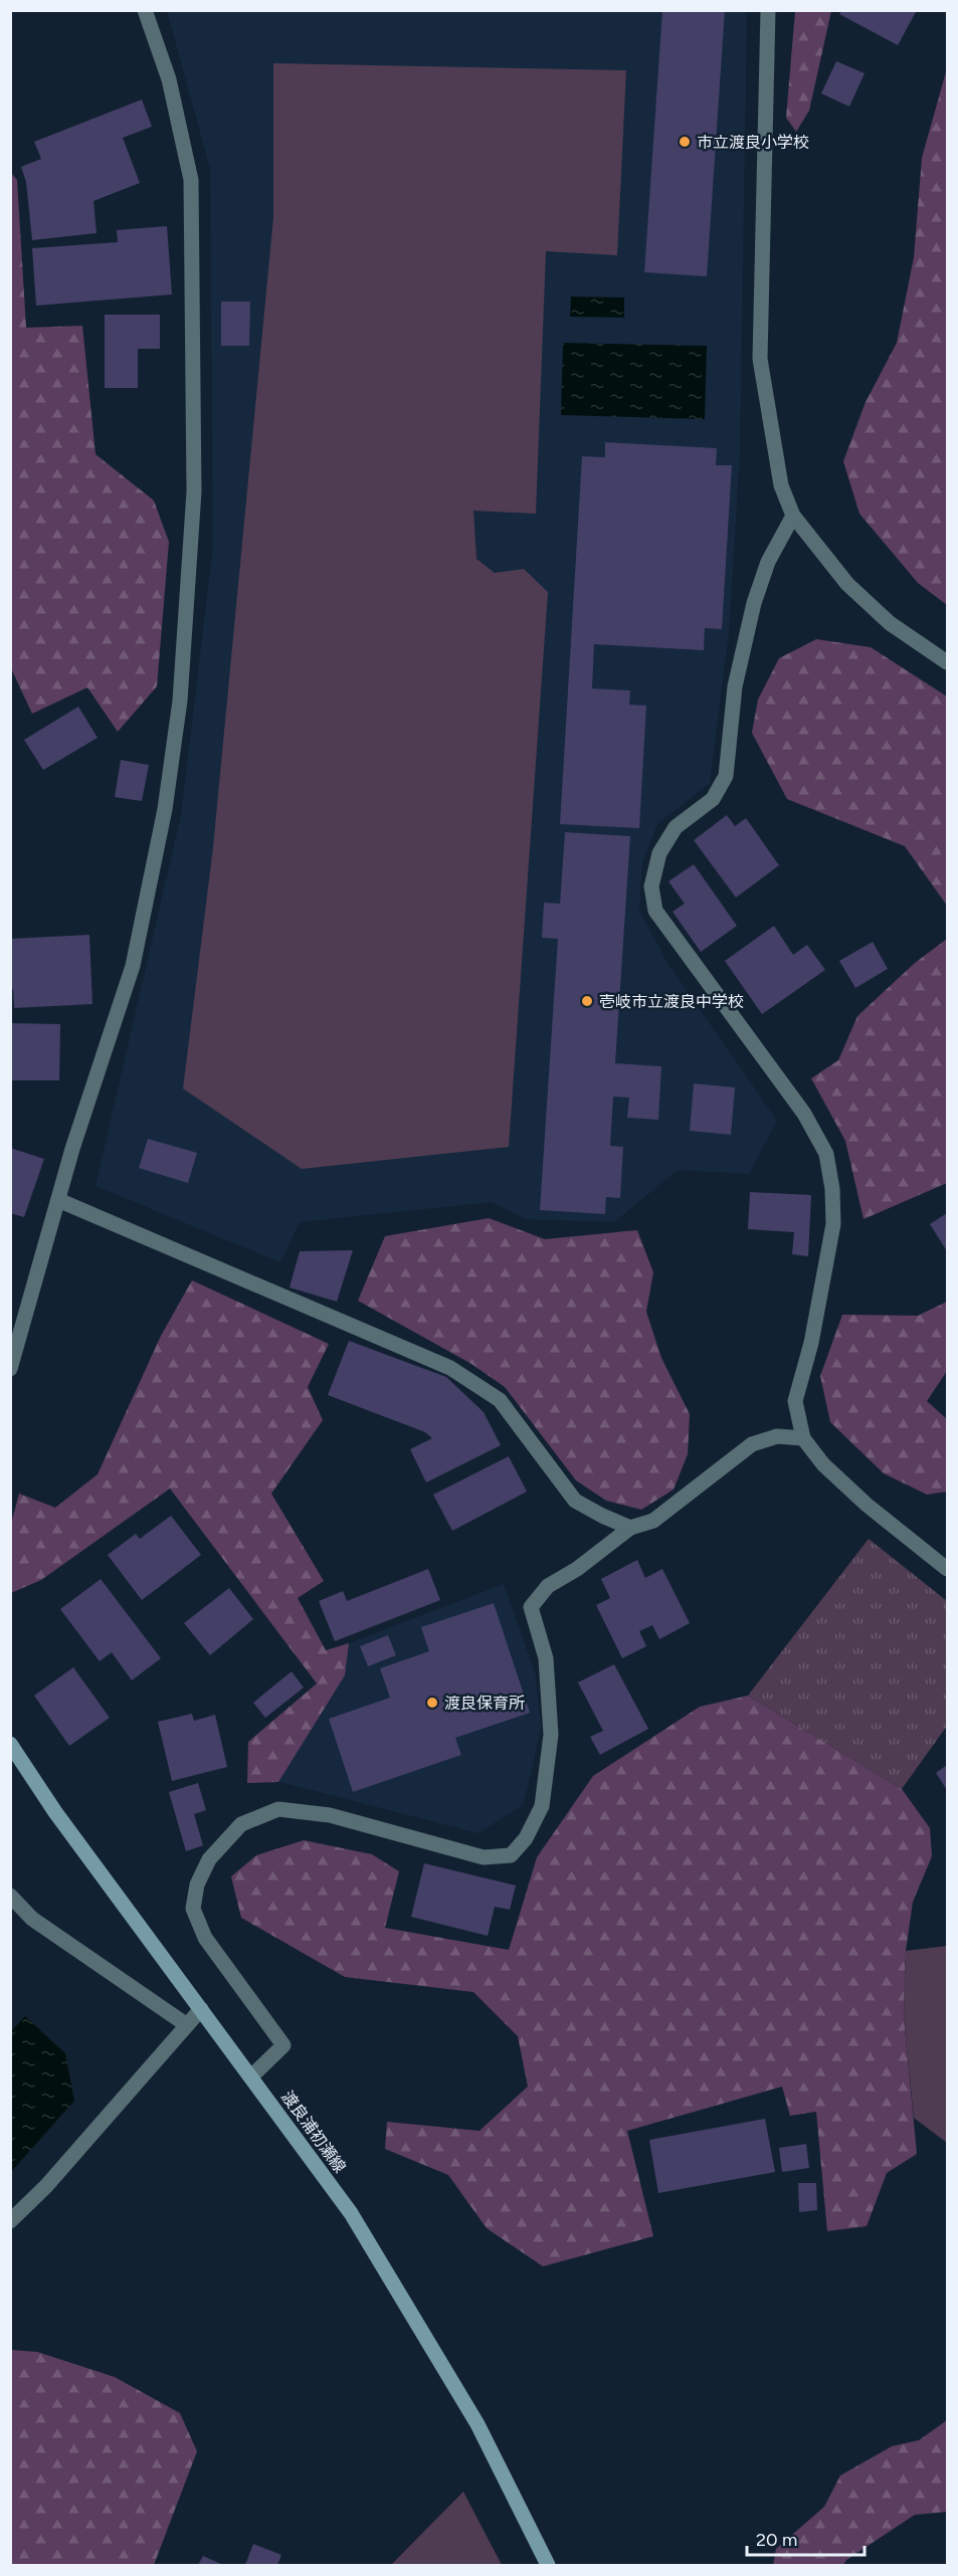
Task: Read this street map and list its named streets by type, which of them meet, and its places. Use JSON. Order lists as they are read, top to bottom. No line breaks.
{"streets":{"main road":["渡良浦初瀬線"]},"places":["市立渡良小学校","壱岐市立渡良中学校","渡良保育所"],"scale_bar":"20 m"}
